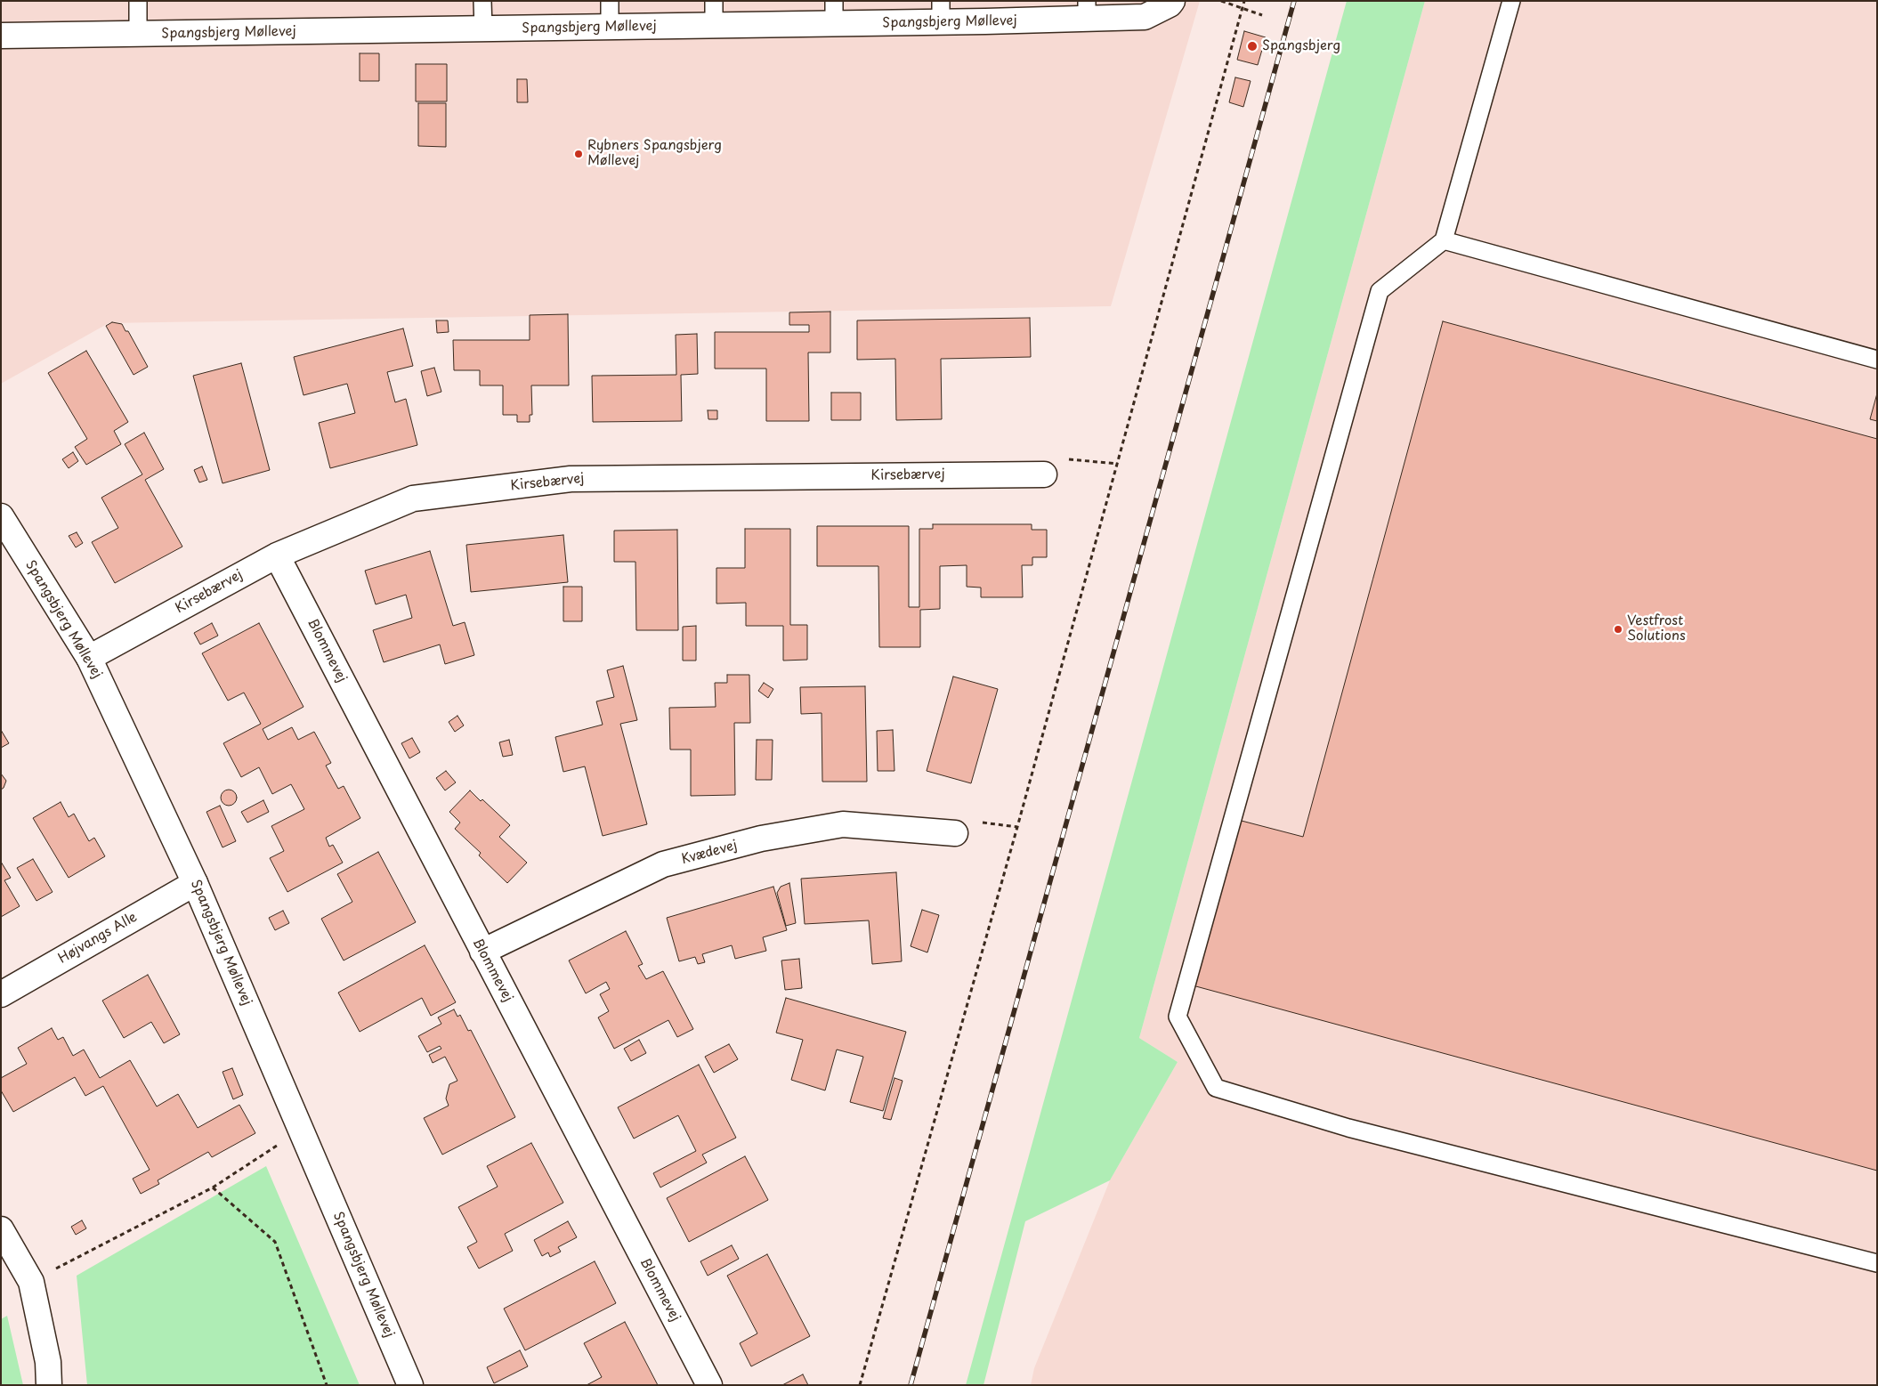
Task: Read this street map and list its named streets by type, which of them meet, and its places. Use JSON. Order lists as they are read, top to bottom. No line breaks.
{"streets":{"street":["Spangsbjerg Møllevej","Kirsebærvej","Blommevej","Kvædevej","Højvangs Alle"]},"crossings":[["Spangsbjerg Møllevej","Kirsebærvej"],["Spangsbjerg Møllevej","Højvangs Alle"],["Kirsebærvej","Blommevej"],["Blommevej","Kvædevej"]],"places":["Spangsbjerg","Rybners Spangsbjerg Møllevej","Vestfrost Solutions"]}
